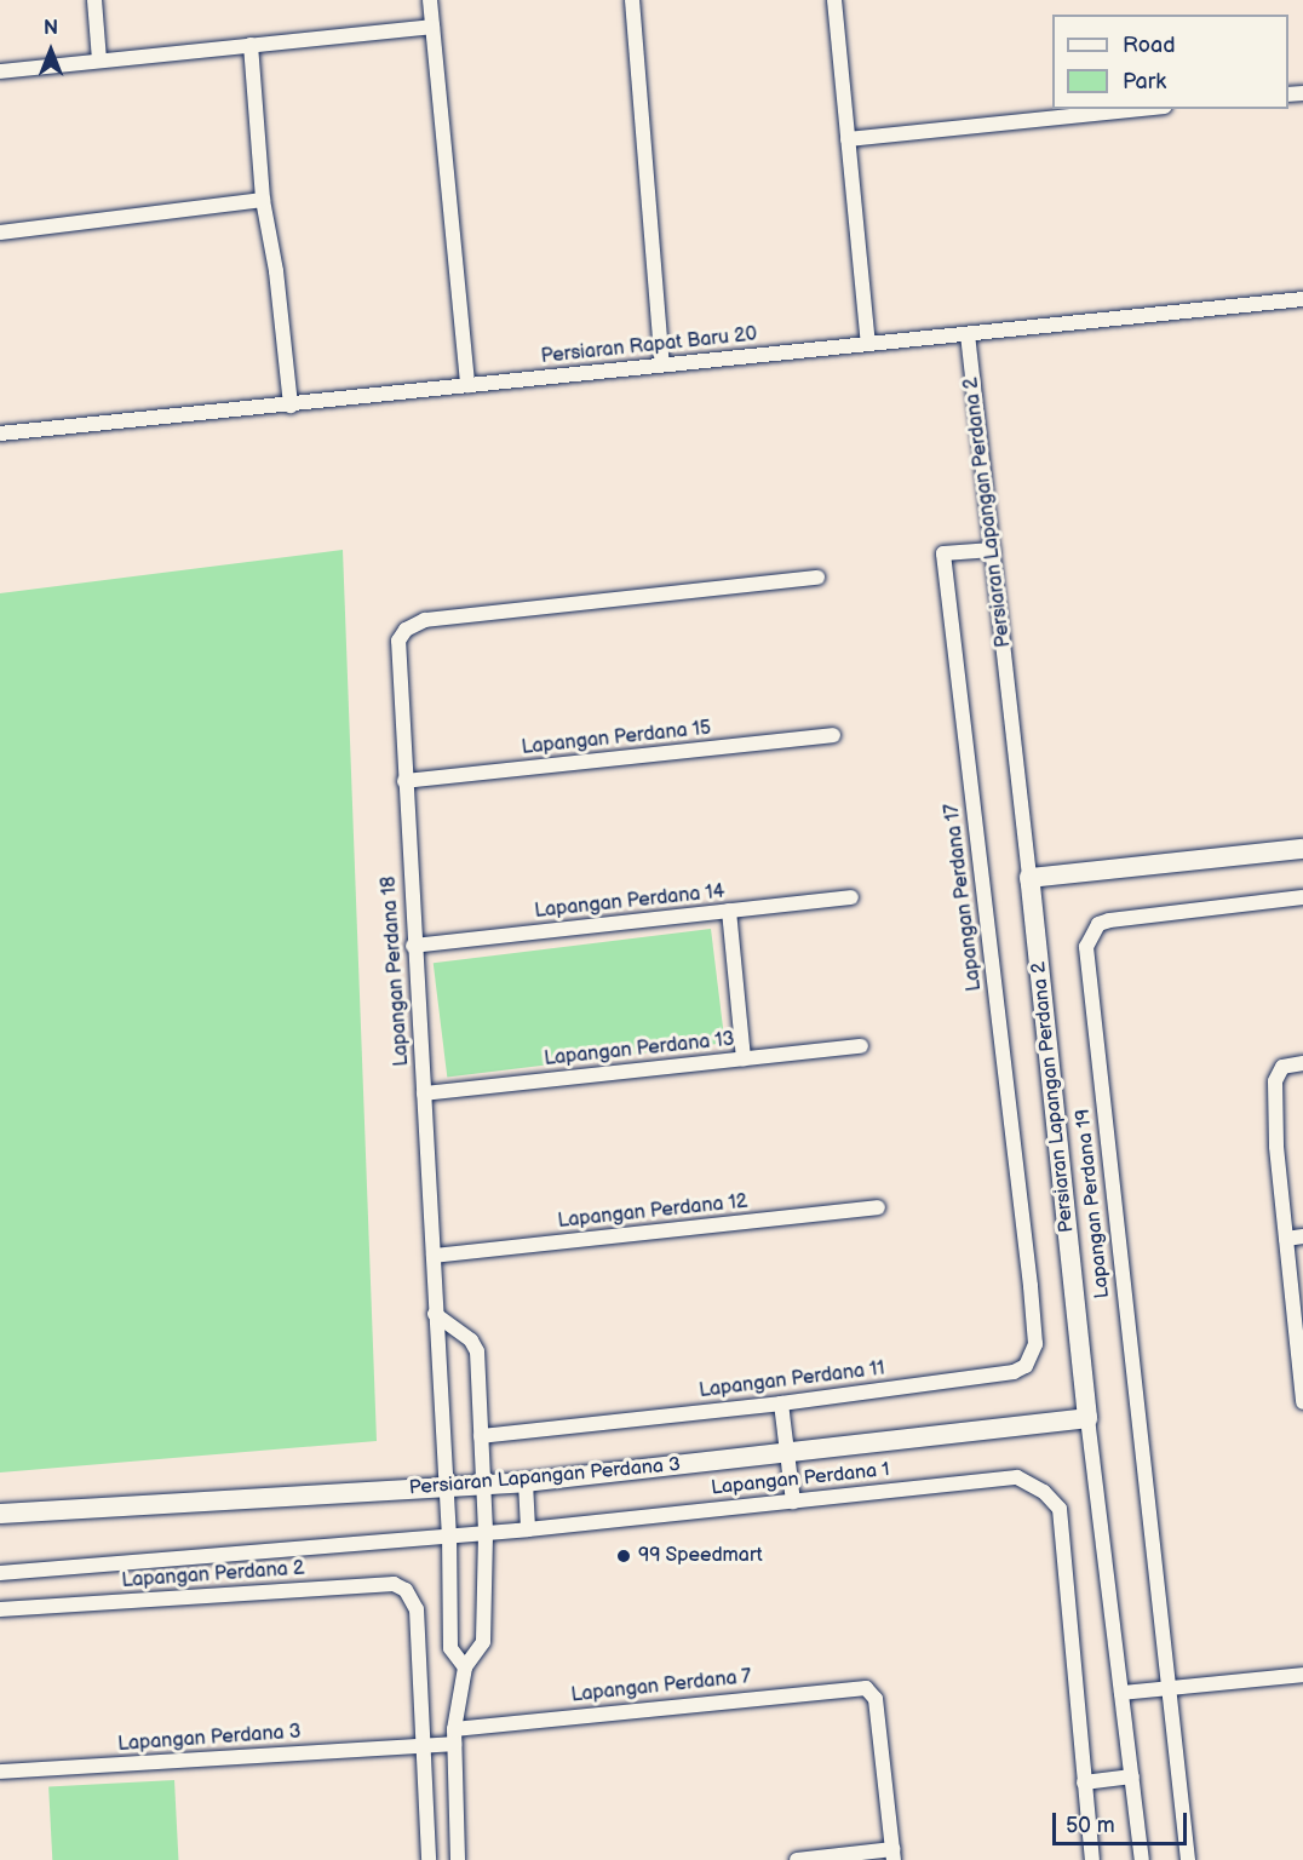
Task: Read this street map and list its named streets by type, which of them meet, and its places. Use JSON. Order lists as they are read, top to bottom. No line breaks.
{"streets":{"street":["Persiaran Rapat Baru 20","Persiaran Lapangan Perdana 2","Lapangan Perdana 15","Lapangan Perdana 17","Lapangan Perdana 14","Lapangan Perdana 18","Lapangan Perdana 13","Lapangan Perdana 19","Lapangan Perdana 12","Lapangan Perdana 11","Persiaran Lapangan Perdana 3","Lapangan Perdana 1","Lapangan Perdana 2","Lapangan Perdana 7","Lapangan Perdana 3"]},"crossings":[["Persiaran Rapat Baru 20","Persiaran Lapangan Perdana 2"],["Persiaran Lapangan Perdana 2","Lapangan Perdana 17"],["Persiaran Lapangan Perdana 2","Persiaran Lapangan Perdana 3"],["Lapangan Perdana 15","Lapangan Perdana 18"],["Lapangan Perdana 17","Lapangan Perdana 11"],["Lapangan Perdana 14","Lapangan Perdana 18"],["Lapangan Perdana 18","Lapangan Perdana 13"],["Lapangan Perdana 18","Lapangan Perdana 12"],["Lapangan Perdana 18","Persiaran Lapangan Perdana 3"],["Lapangan Perdana 18","Lapangan Perdana 1"],["Lapangan Perdana 2","Lapangan Perdana 7"],["Lapangan Perdana 2","Lapangan Perdana 3"],["Lapangan Perdana 7","Lapangan Perdana 3"]],"places":["99 Speedmart"],"legend":["Road","Park"],"scale_bar":"50 m","north":"top"}
